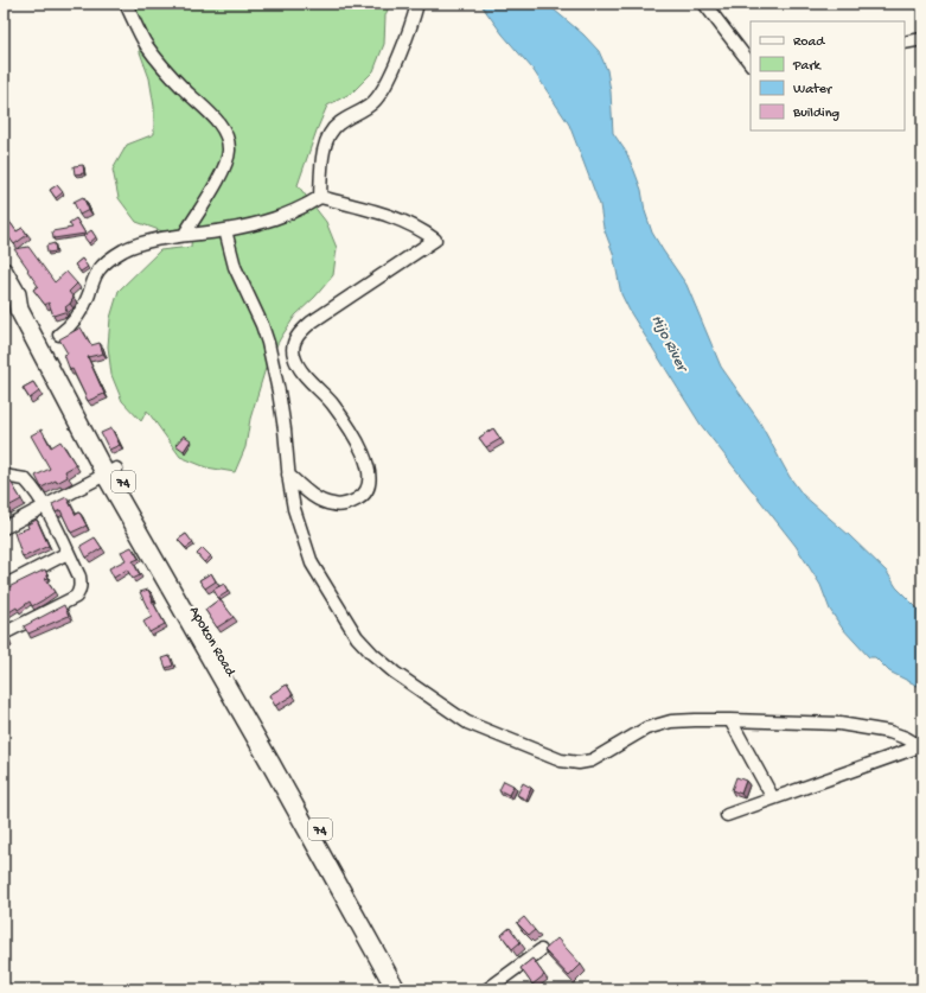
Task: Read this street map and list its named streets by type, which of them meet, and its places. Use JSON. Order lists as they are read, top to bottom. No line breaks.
{"streets":{"highway":["74","Apokon Road"]},"water":["Hijo River"],"legend":["Road","Park","Water","Building"]}
